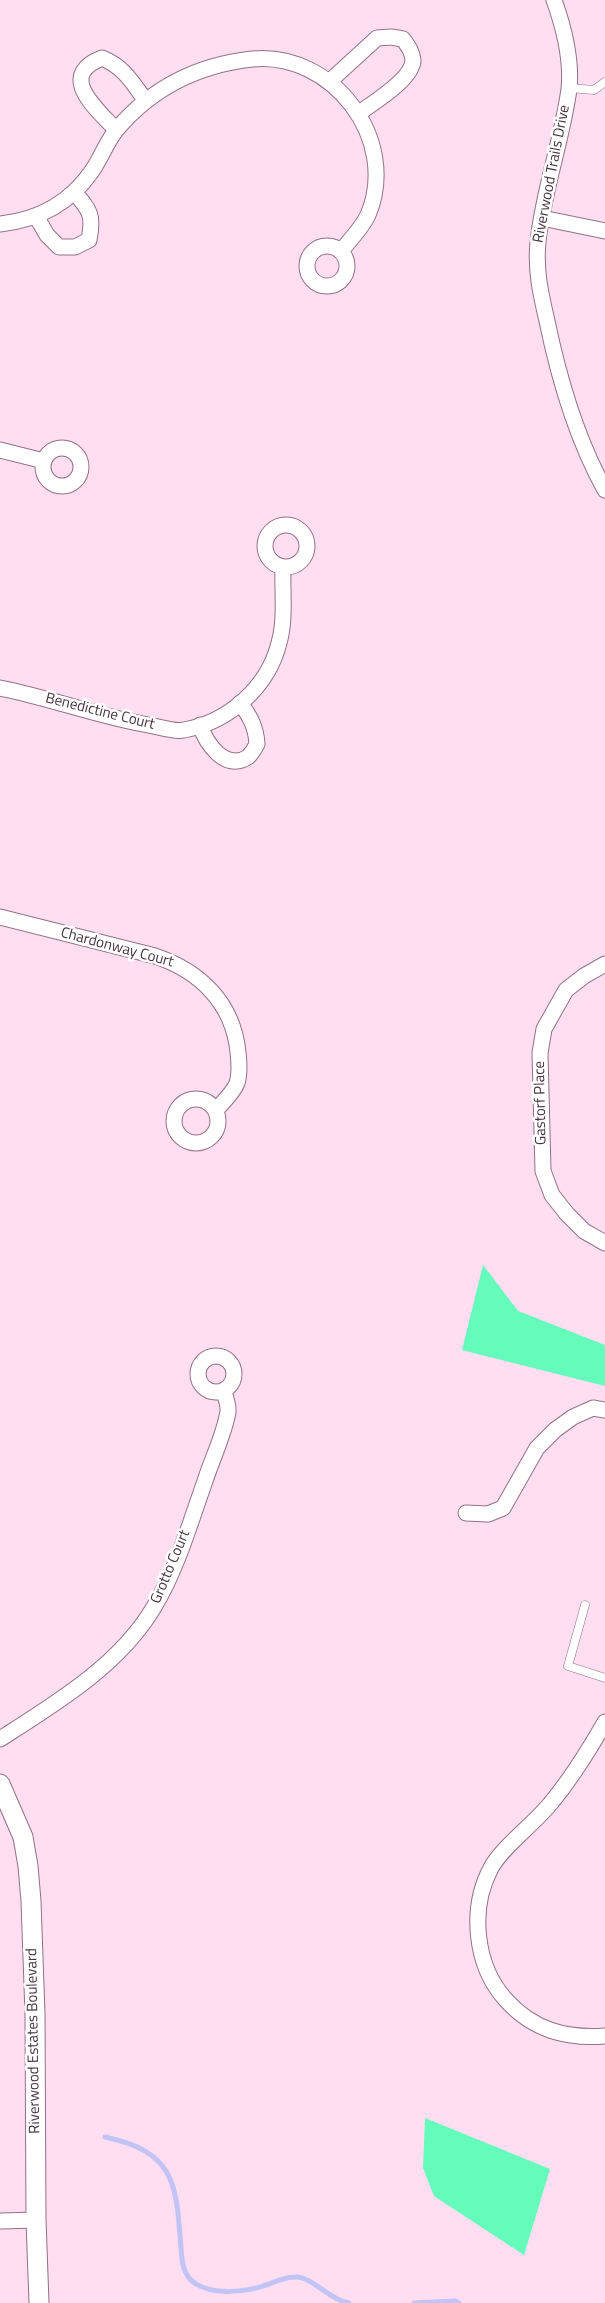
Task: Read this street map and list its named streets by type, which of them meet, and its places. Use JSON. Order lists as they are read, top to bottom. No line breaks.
{"streets":{"street":["Riverwood Trails Drive","Benedictine Court","Chardonway Court","Gastorf Place","Grotto Court","Riverwood Estates Boulevard"]}}
